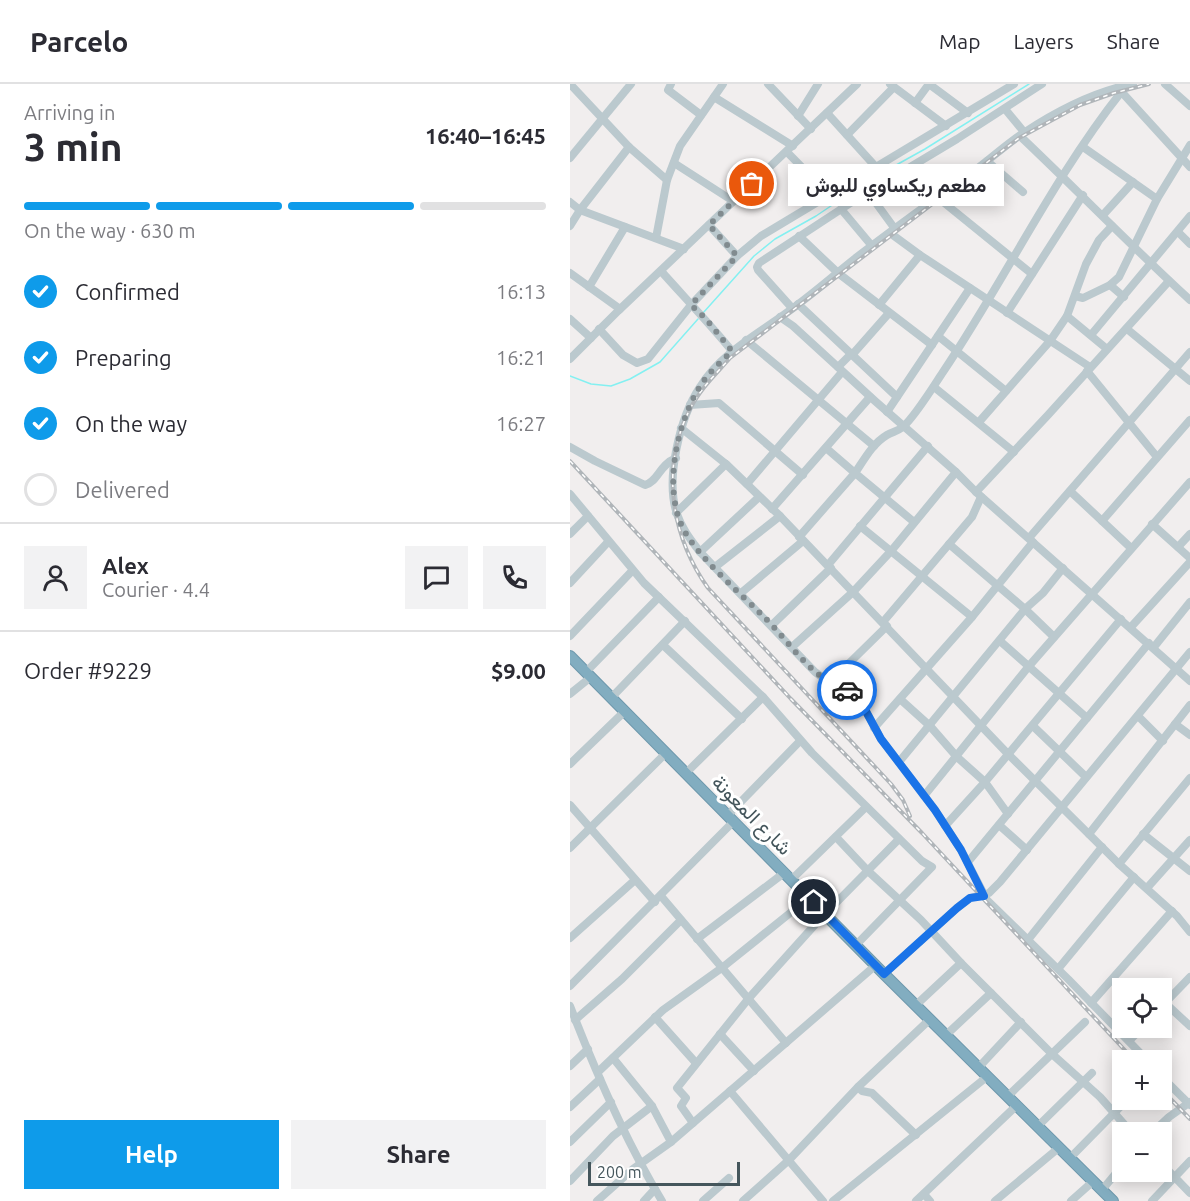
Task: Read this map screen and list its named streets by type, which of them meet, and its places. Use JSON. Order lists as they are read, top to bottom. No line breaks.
{"streets":{"highway":["شارع المعونة"]},"places":["مطعم ريكساوي للبوش"],"scale_bar":"200 m","page":{"header":"Parcelo","nav":["Map","Layers","Share"],"heading":["3 min","Arriving in","16:40–16:45"],"panel":["Alex","Courier · 4.4","Order #9229","$9.00"],"bubble":"مطعم ريكساوي للبوش","bar":"On the way · 630 m","list":[["Confirmed","16:13"],["Preparing","16:21"],["On the way","16:27"],"Delivered"],"map_buttons":["+","−"],"buttons":["Help","Share"],"scale":"200 m"}}
